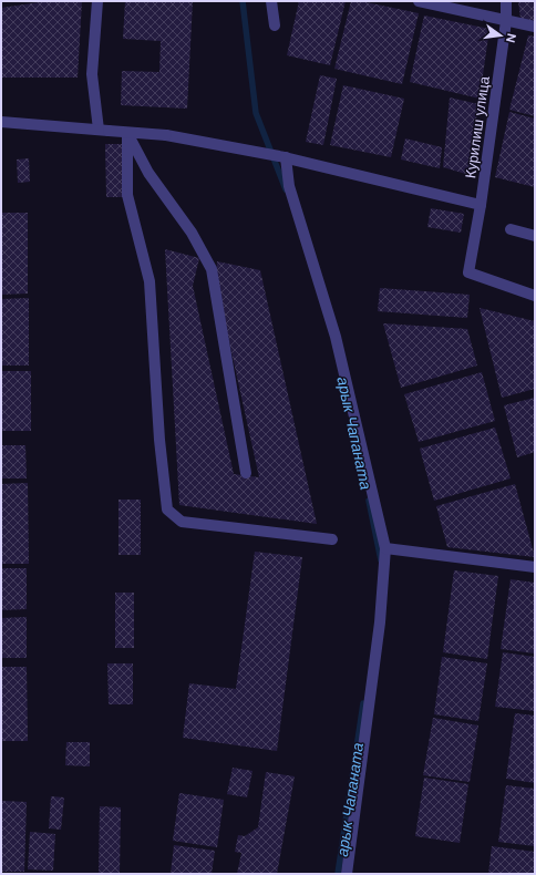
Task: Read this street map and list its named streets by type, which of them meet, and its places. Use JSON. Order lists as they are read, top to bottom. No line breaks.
{"streets":{"street":["Курилиш улица"]},"water":["арык Чапаната"],"north":"right"}
